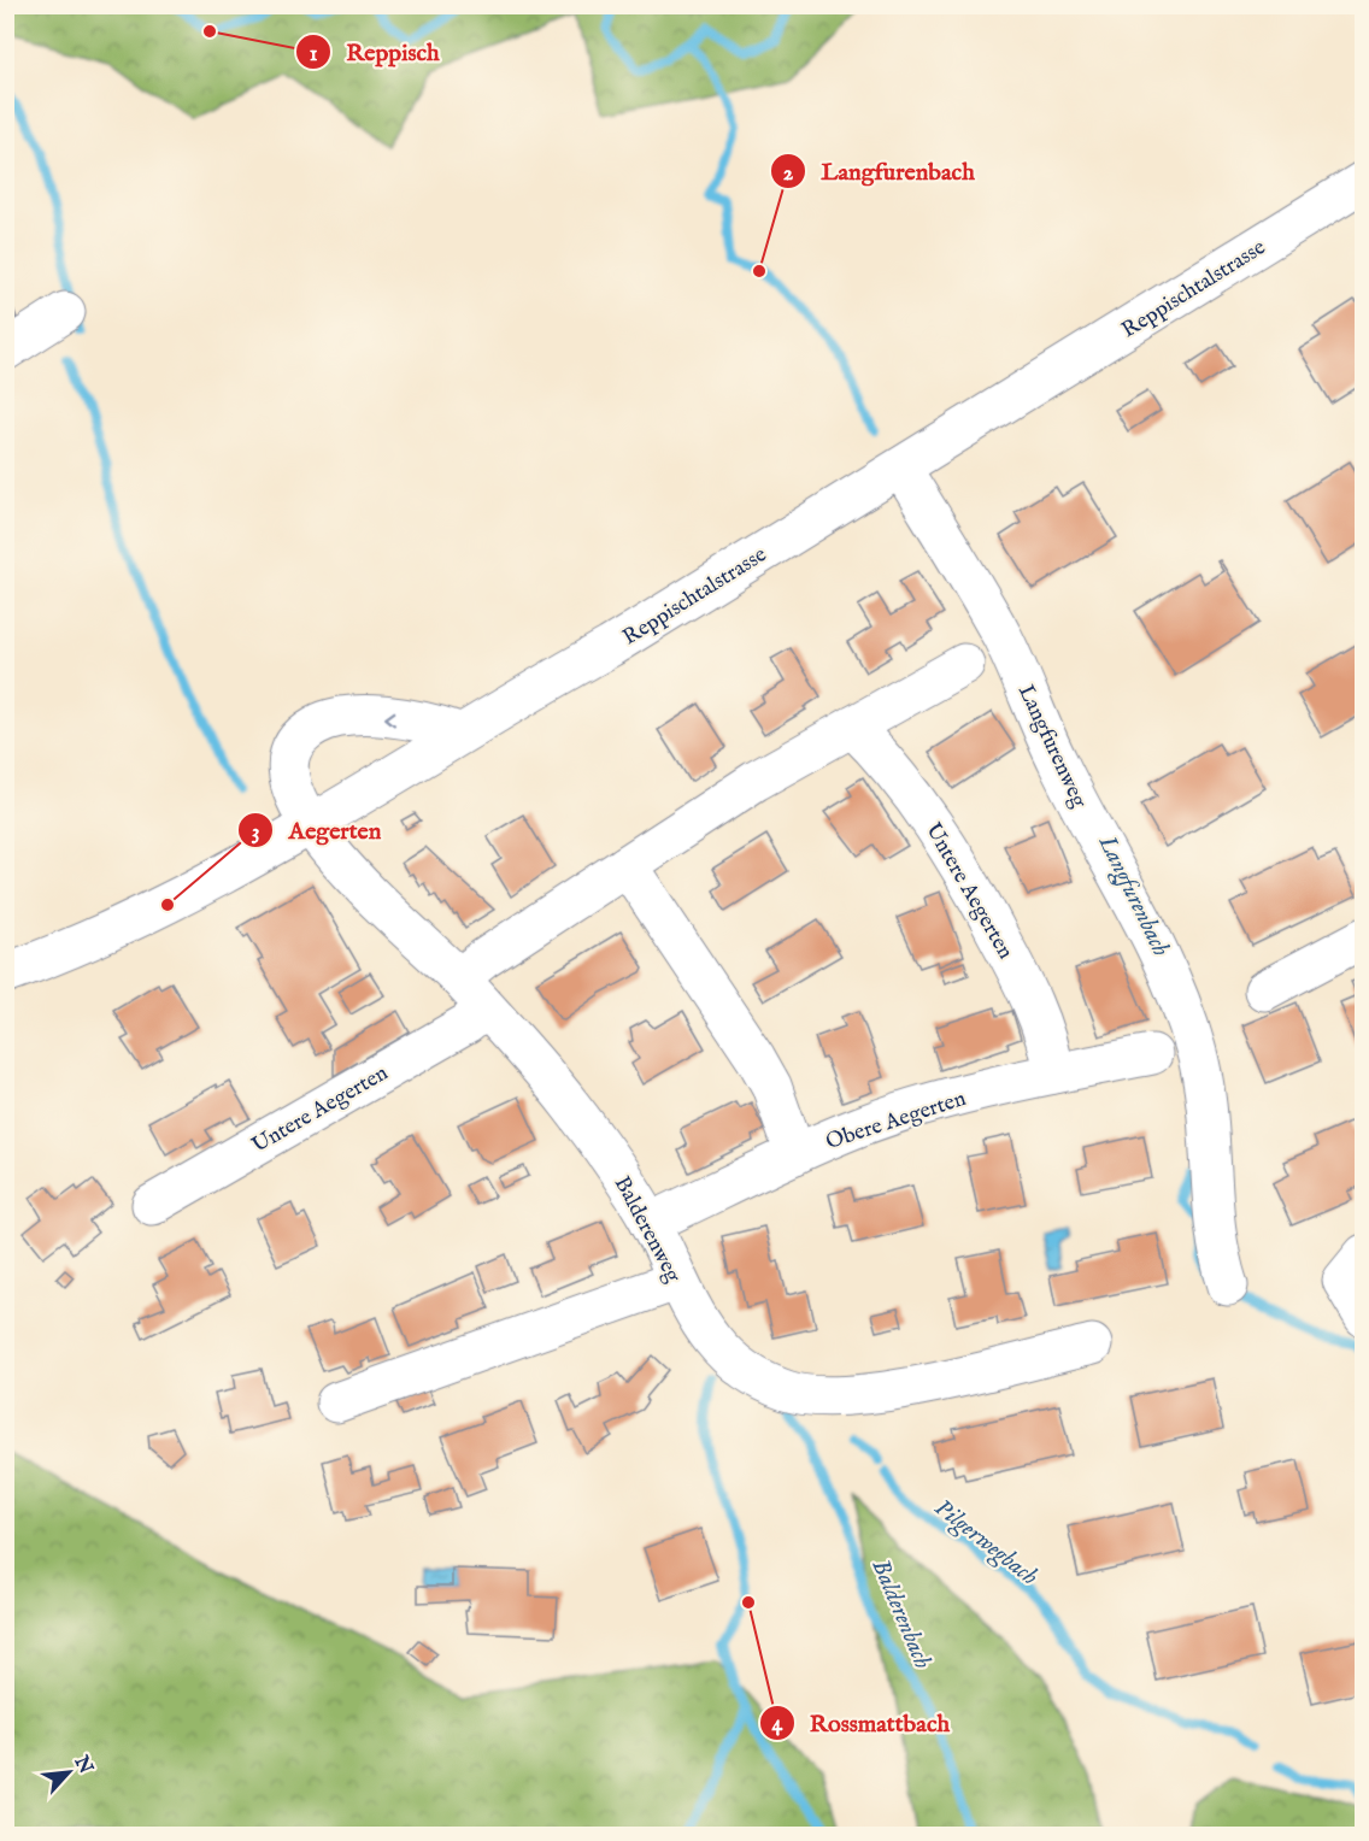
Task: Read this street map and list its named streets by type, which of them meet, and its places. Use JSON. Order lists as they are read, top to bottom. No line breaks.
{"streets":{"street":["Reppischtalstrasse","Langfurenweg","Untere Aegerten","Obere Aegerten","Balderenweg"]},"crossings":[["Reppischtalstrasse","Langfurenweg"],["Reppischtalstrasse","Balderenweg"],["Untere Aegerten","Obere Aegerten"],["Untere Aegerten","Balderenweg"],["Obere Aegerten","Balderenweg"]],"water":["Langfurenbach","Pilgerwegbach","Balderenbach"],"places":["Reppisch","Langfurenbach","Aegerten","Rossmattbach"],"north":"top right"}
